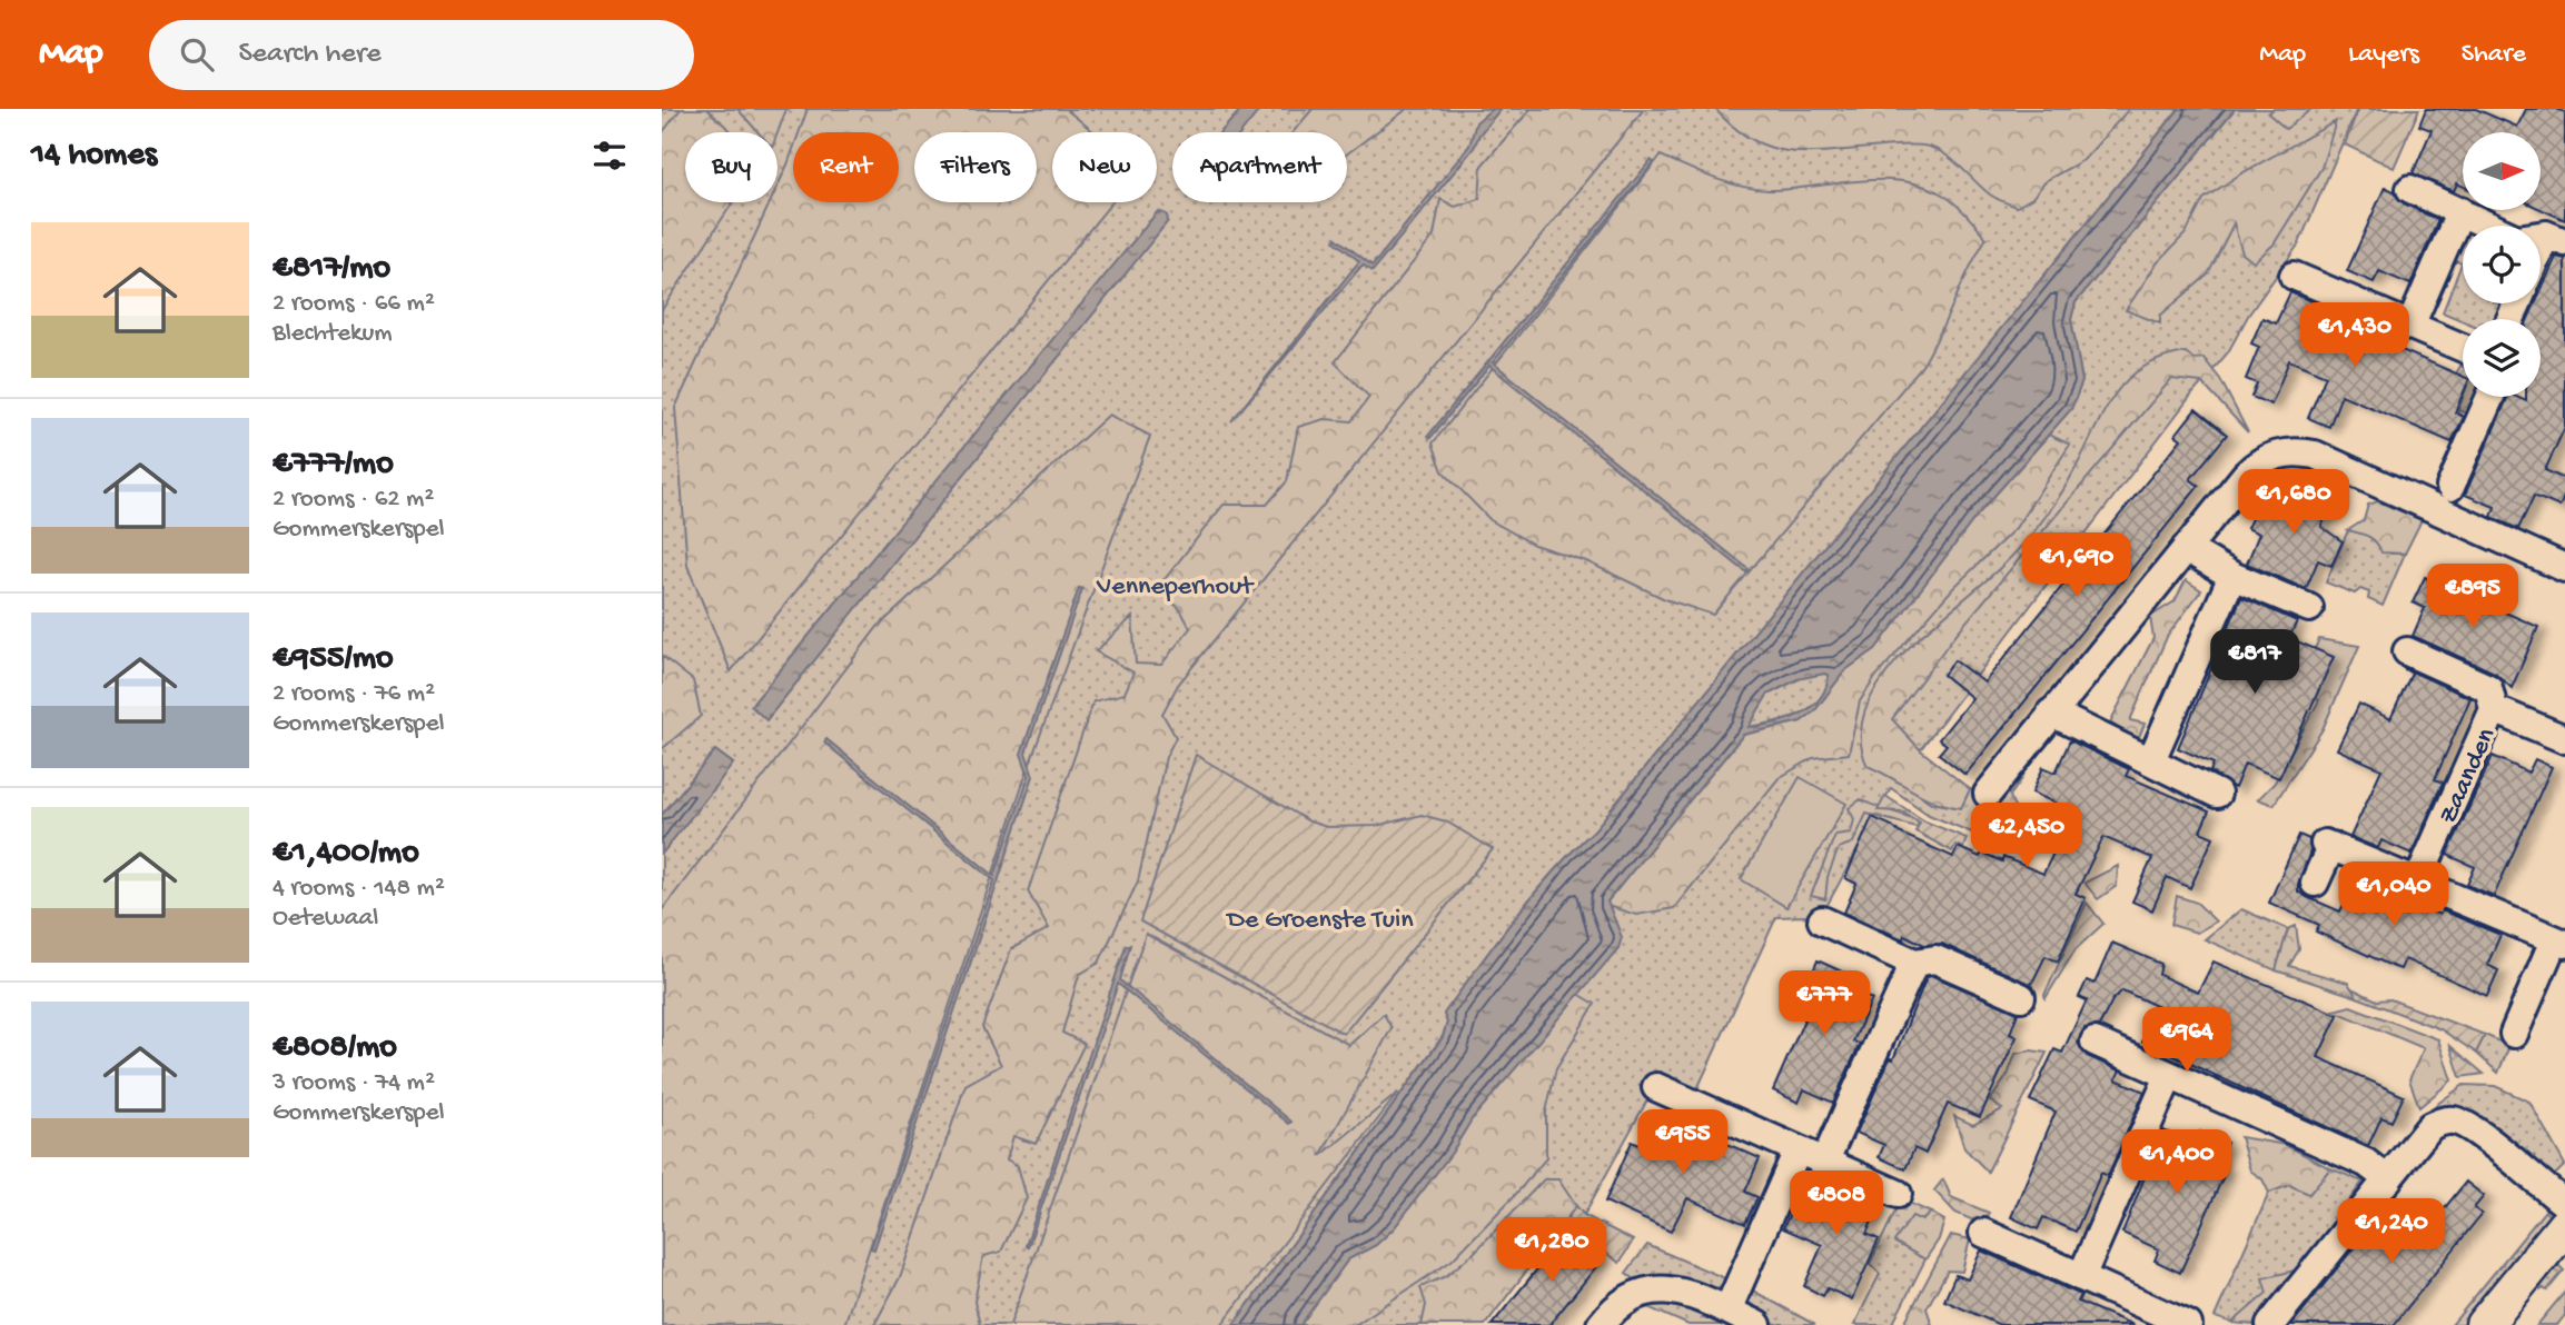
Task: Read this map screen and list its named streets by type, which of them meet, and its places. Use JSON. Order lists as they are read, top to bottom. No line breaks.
{"streets":{"street":["Zaanden"]},"parks":["Venneperhout","De Groenste Tuin"],"north":"right","page":{"header":"Map","search":"Search here","nav":["Map","Layers","Share"],"heading":"14 homes","chip":["Buy","Rent","Filters","New","Apartment"],"list":[{"name":"€817/mo","note":"2 rooms · 66 m² · Blechtekum"},{"name":"€777/mo","note":"2 rooms · 62 m² · Gommerskerspel"},{"name":"€955/mo","note":"2 rooms · 76 m² · Gommerskerspel"},{"name":"€1,400/mo","note":"4 rooms · 148 m² · Oetewaal"},{"name":"€808/mo","note":"3 rooms · 74 m² · Gommerskerspel"}],"price":["€1,430","€1,680","€1,690","€895","€817","€2,450","€1,040","€777","€964","€955","€1,400","€808","€1,240","€1,280"]}}
